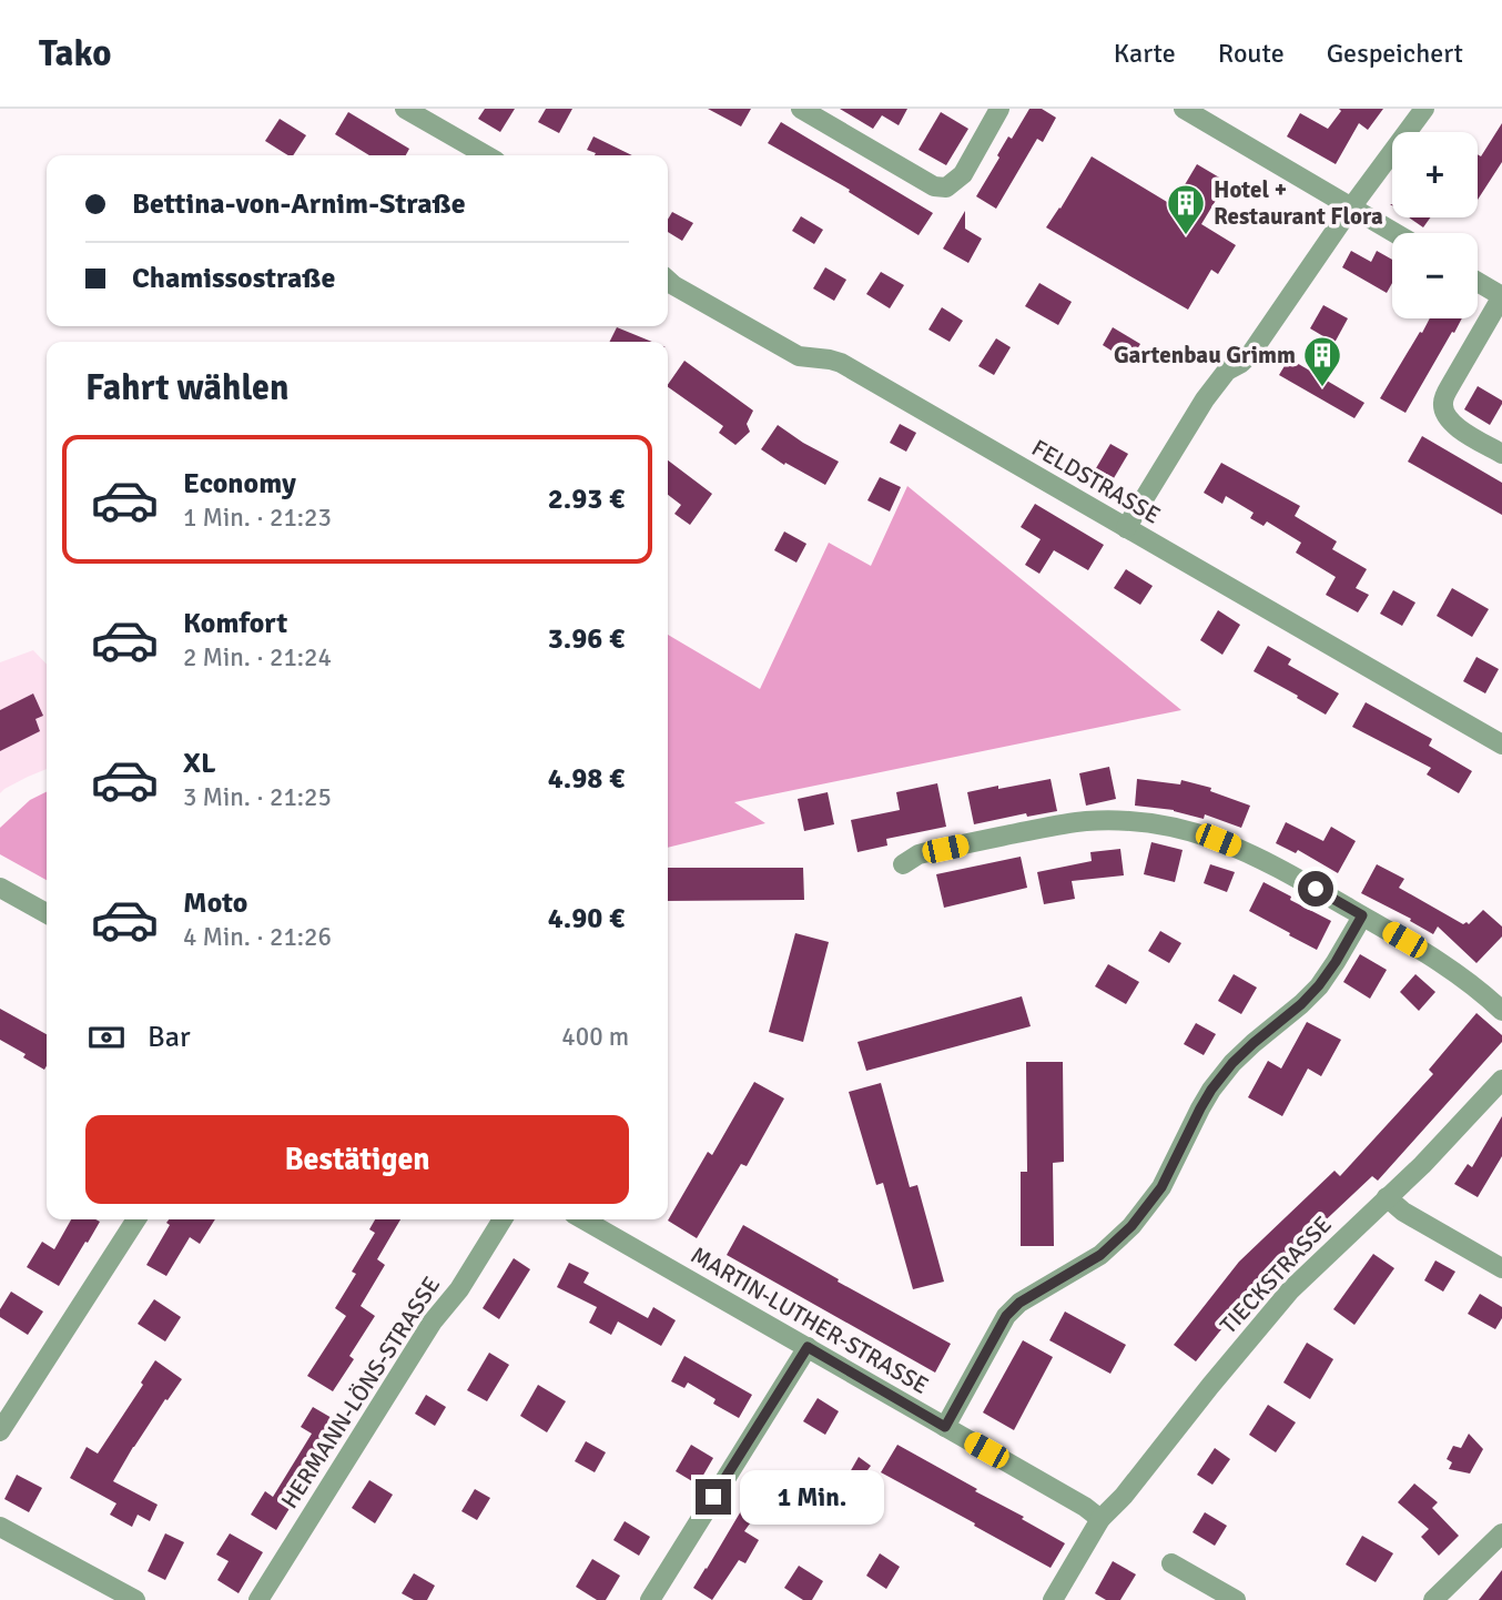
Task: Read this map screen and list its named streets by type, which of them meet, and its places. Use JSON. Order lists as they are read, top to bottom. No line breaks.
{"streets":{"street":["FELDSTRASSE","TIECKSTRASSE","MARTIN-LUTHER-STRASSE","HERMANN-LÖNS-STRASSE"]},"crossings":[["TIECKSTRASSE","MARTIN-LUTHER-STRASSE"]],"places":{"building":["Hotel + Restaurant Flora","Gartenbau Grimm"]},"page":{"header":"Tako","nav":["Karte","Route","Gespeichert"],"map_buttons":["+","−"],"banner":["Bettina-von-Arnim-Straße","Chamissostraße"],"heading":"Fahrt wählen","list":[{"name":"Economy","note":"1 Min. · 21:23","value":"2.93 €"},{"name":"Komfort","note":"2 Min. · 21:24","value":"3.96 €"},{"name":"XL","note":"3 Min. · 21:25","value":"4.98 €"},{"name":"Moto","note":"4 Min. · 21:26","value":"4.90 €"}],"pay":["Bar","400 m"],"buttons":"Bestätigen","bubble":"1 Min."}}
